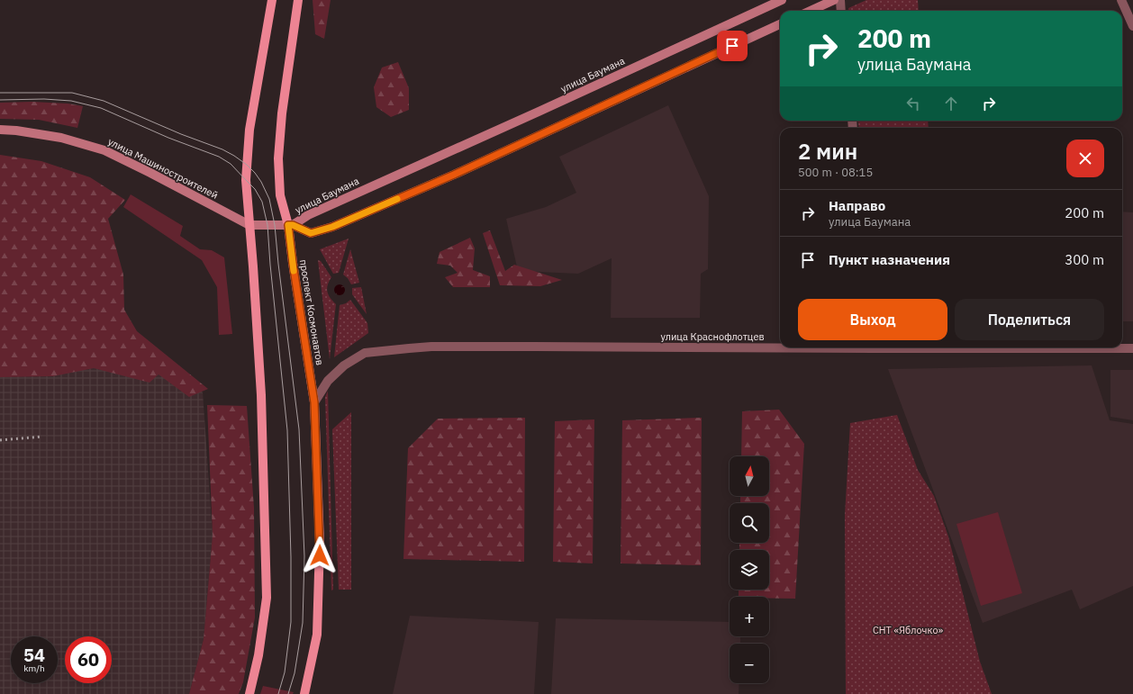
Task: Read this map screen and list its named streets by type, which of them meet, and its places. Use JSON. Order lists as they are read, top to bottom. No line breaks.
{"streets":{"main road":["улица Баумана","улица Машиностроителей","проспект Космонавтов"],"street":["улица Краснофлотцев"]},"crossings":[["улица Баумана","улица Машиностроителей"],["улица Баумана","проспект Космонавтов"],["улица Машиностроителей","проспект Космонавтов"],["проспект Космонавтов","улица Краснофлотцев"]],"parks":["СНТ «Яблочко»"],"north":"top","page":{"turn":["200 m","улица Баумана"],"heading":["2 мин","500 m · 08:15"],"list":[{"name":"Направо","note":"улица Баумана","value":"200 m"},{"name":"Пункт назначения","value":"300 m"}],"buttons":["Выход","Поделиться"],"map_buttons":["+","−"],"speed":"54 km/h","limit":"60"}}
